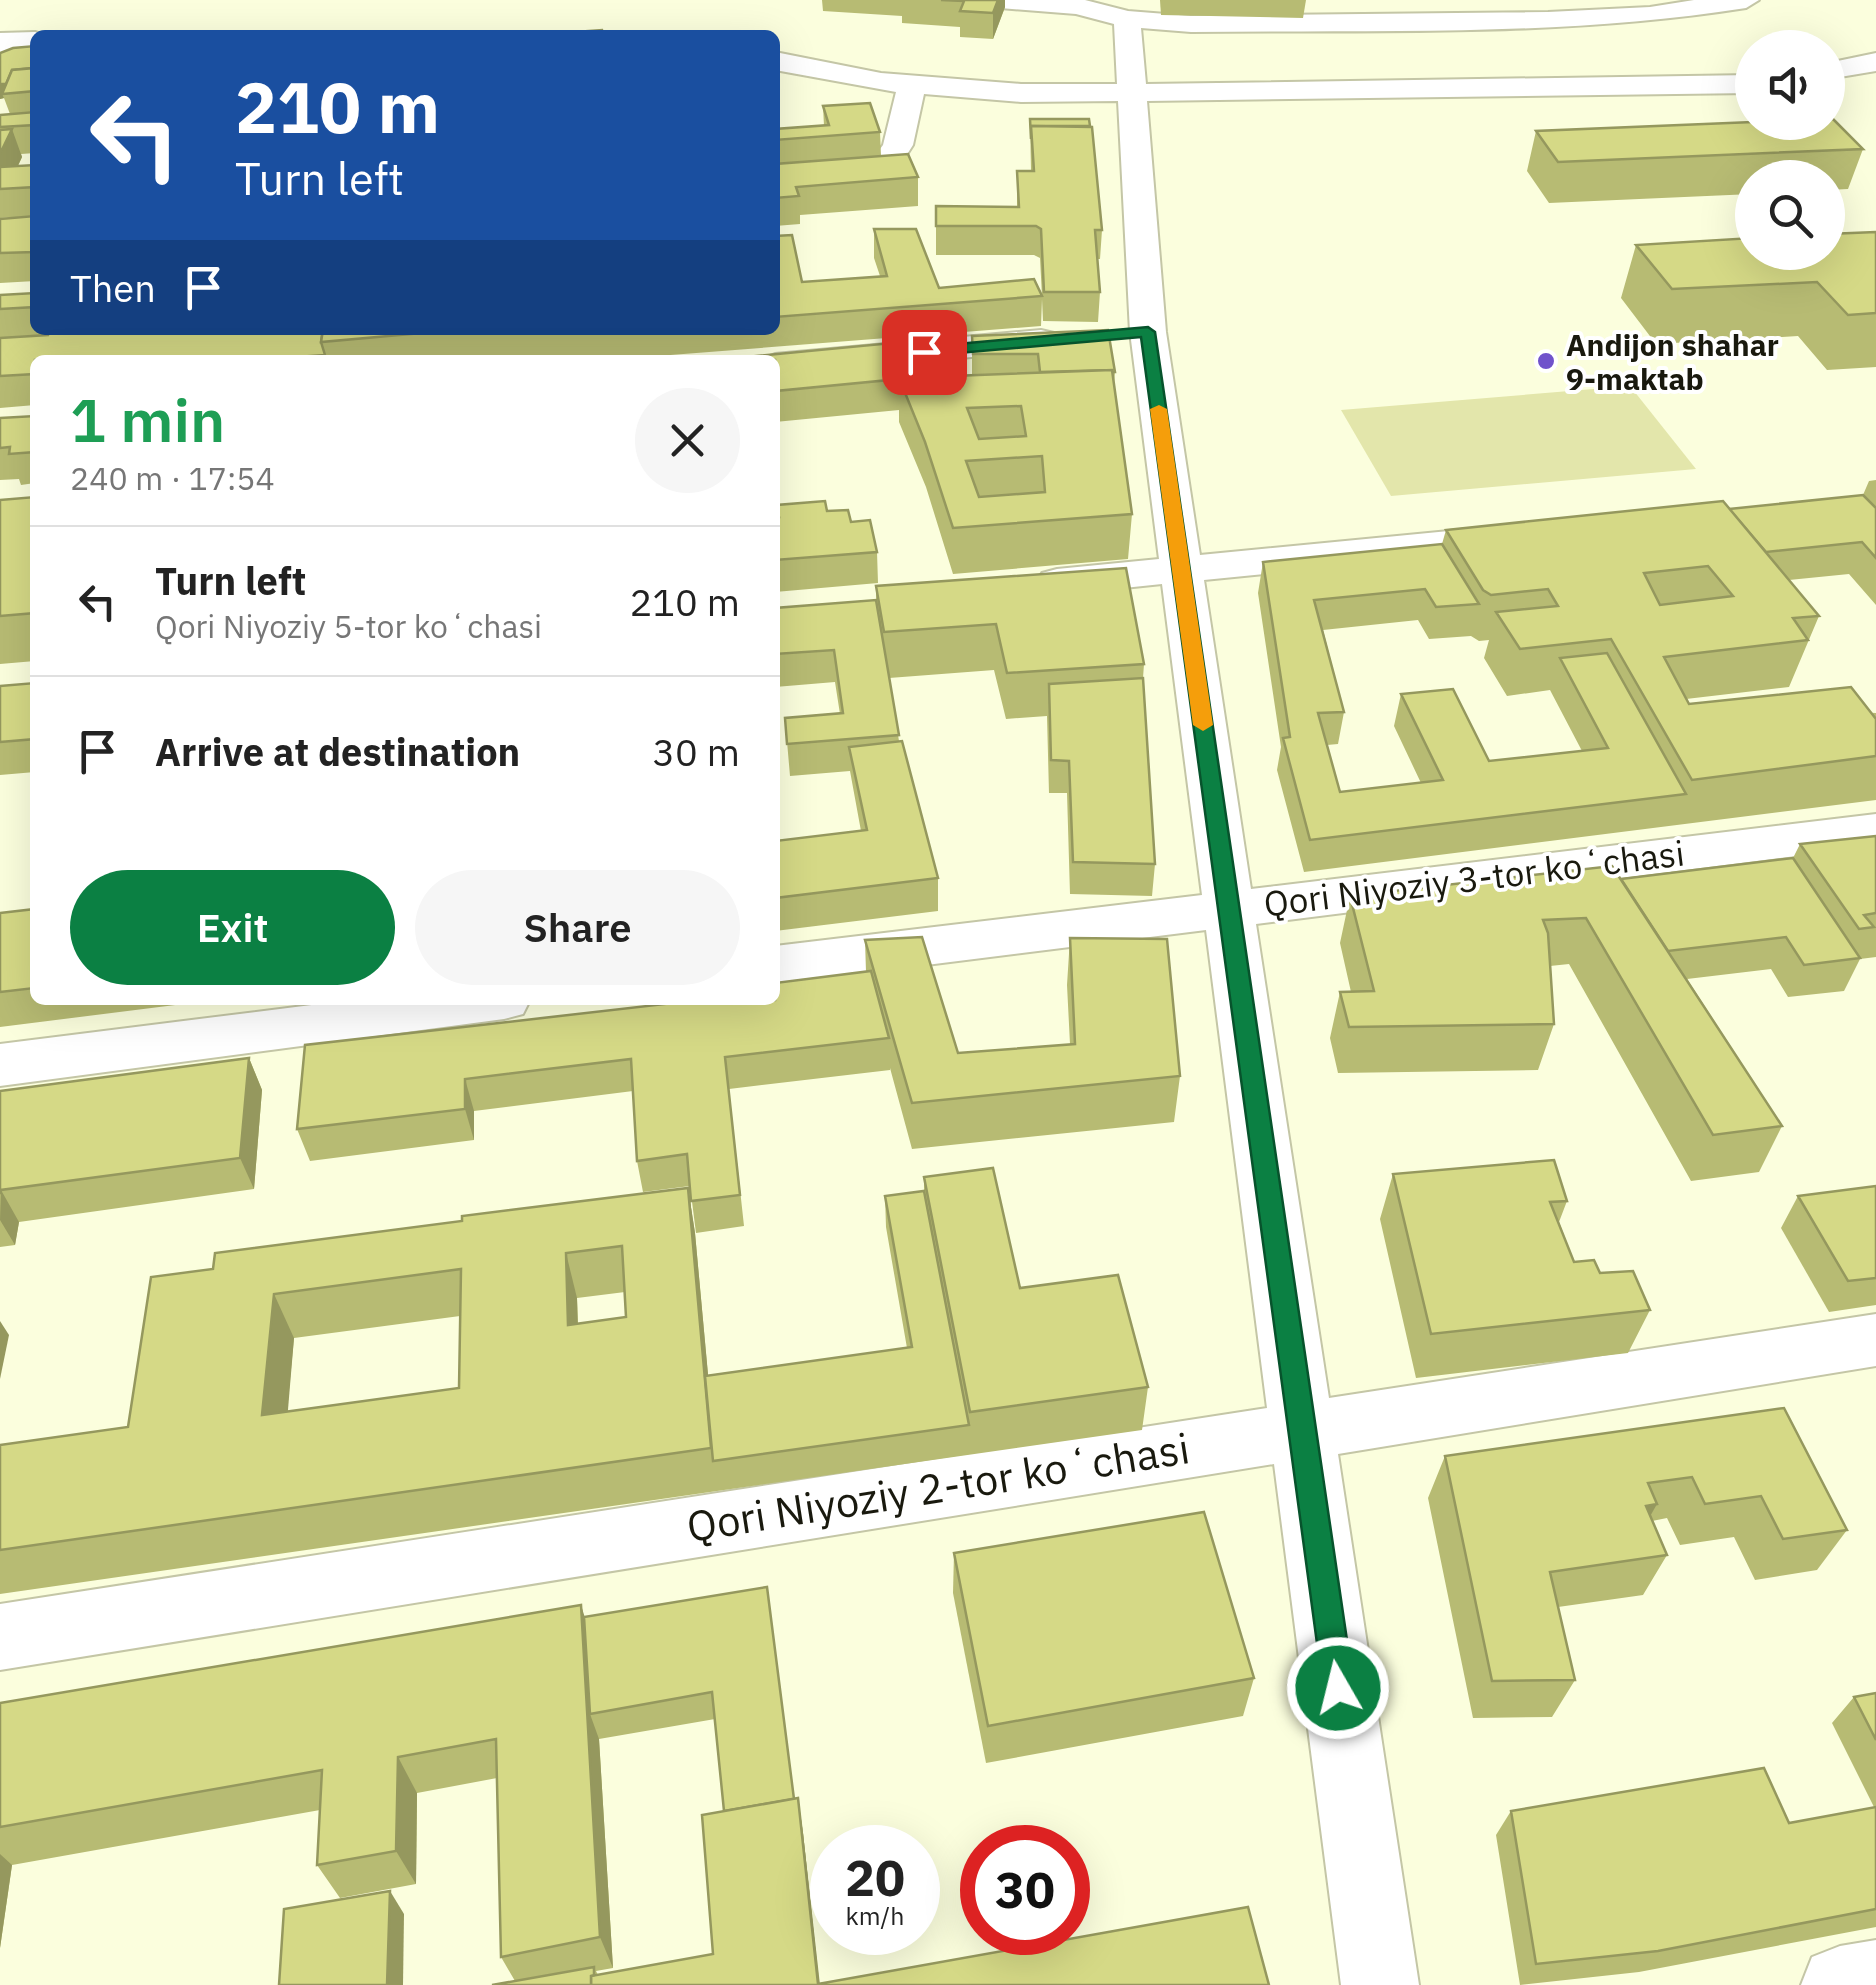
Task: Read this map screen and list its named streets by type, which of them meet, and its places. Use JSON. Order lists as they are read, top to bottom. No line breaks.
{"streets":{"street":["Qori Niyoziy 3-tor koʻchasi","Qori Niyoziy 2-tor koʻchasi"]},"places":["Andijon shahar 9-maktab"],"page":{"turn":["210 m","Turn left"],"then":"Then","heading":["1 min","240 m · 17:54"],"list":[{"name":"Turn left","note":"Qori Niyoziy 5-tor koʻchasi","value":"210 m"},{"name":"Arrive at destination","value":"30 m"}],"buttons":["Exit","Share"],"speed":"20 km/h","limit":"30"}}
